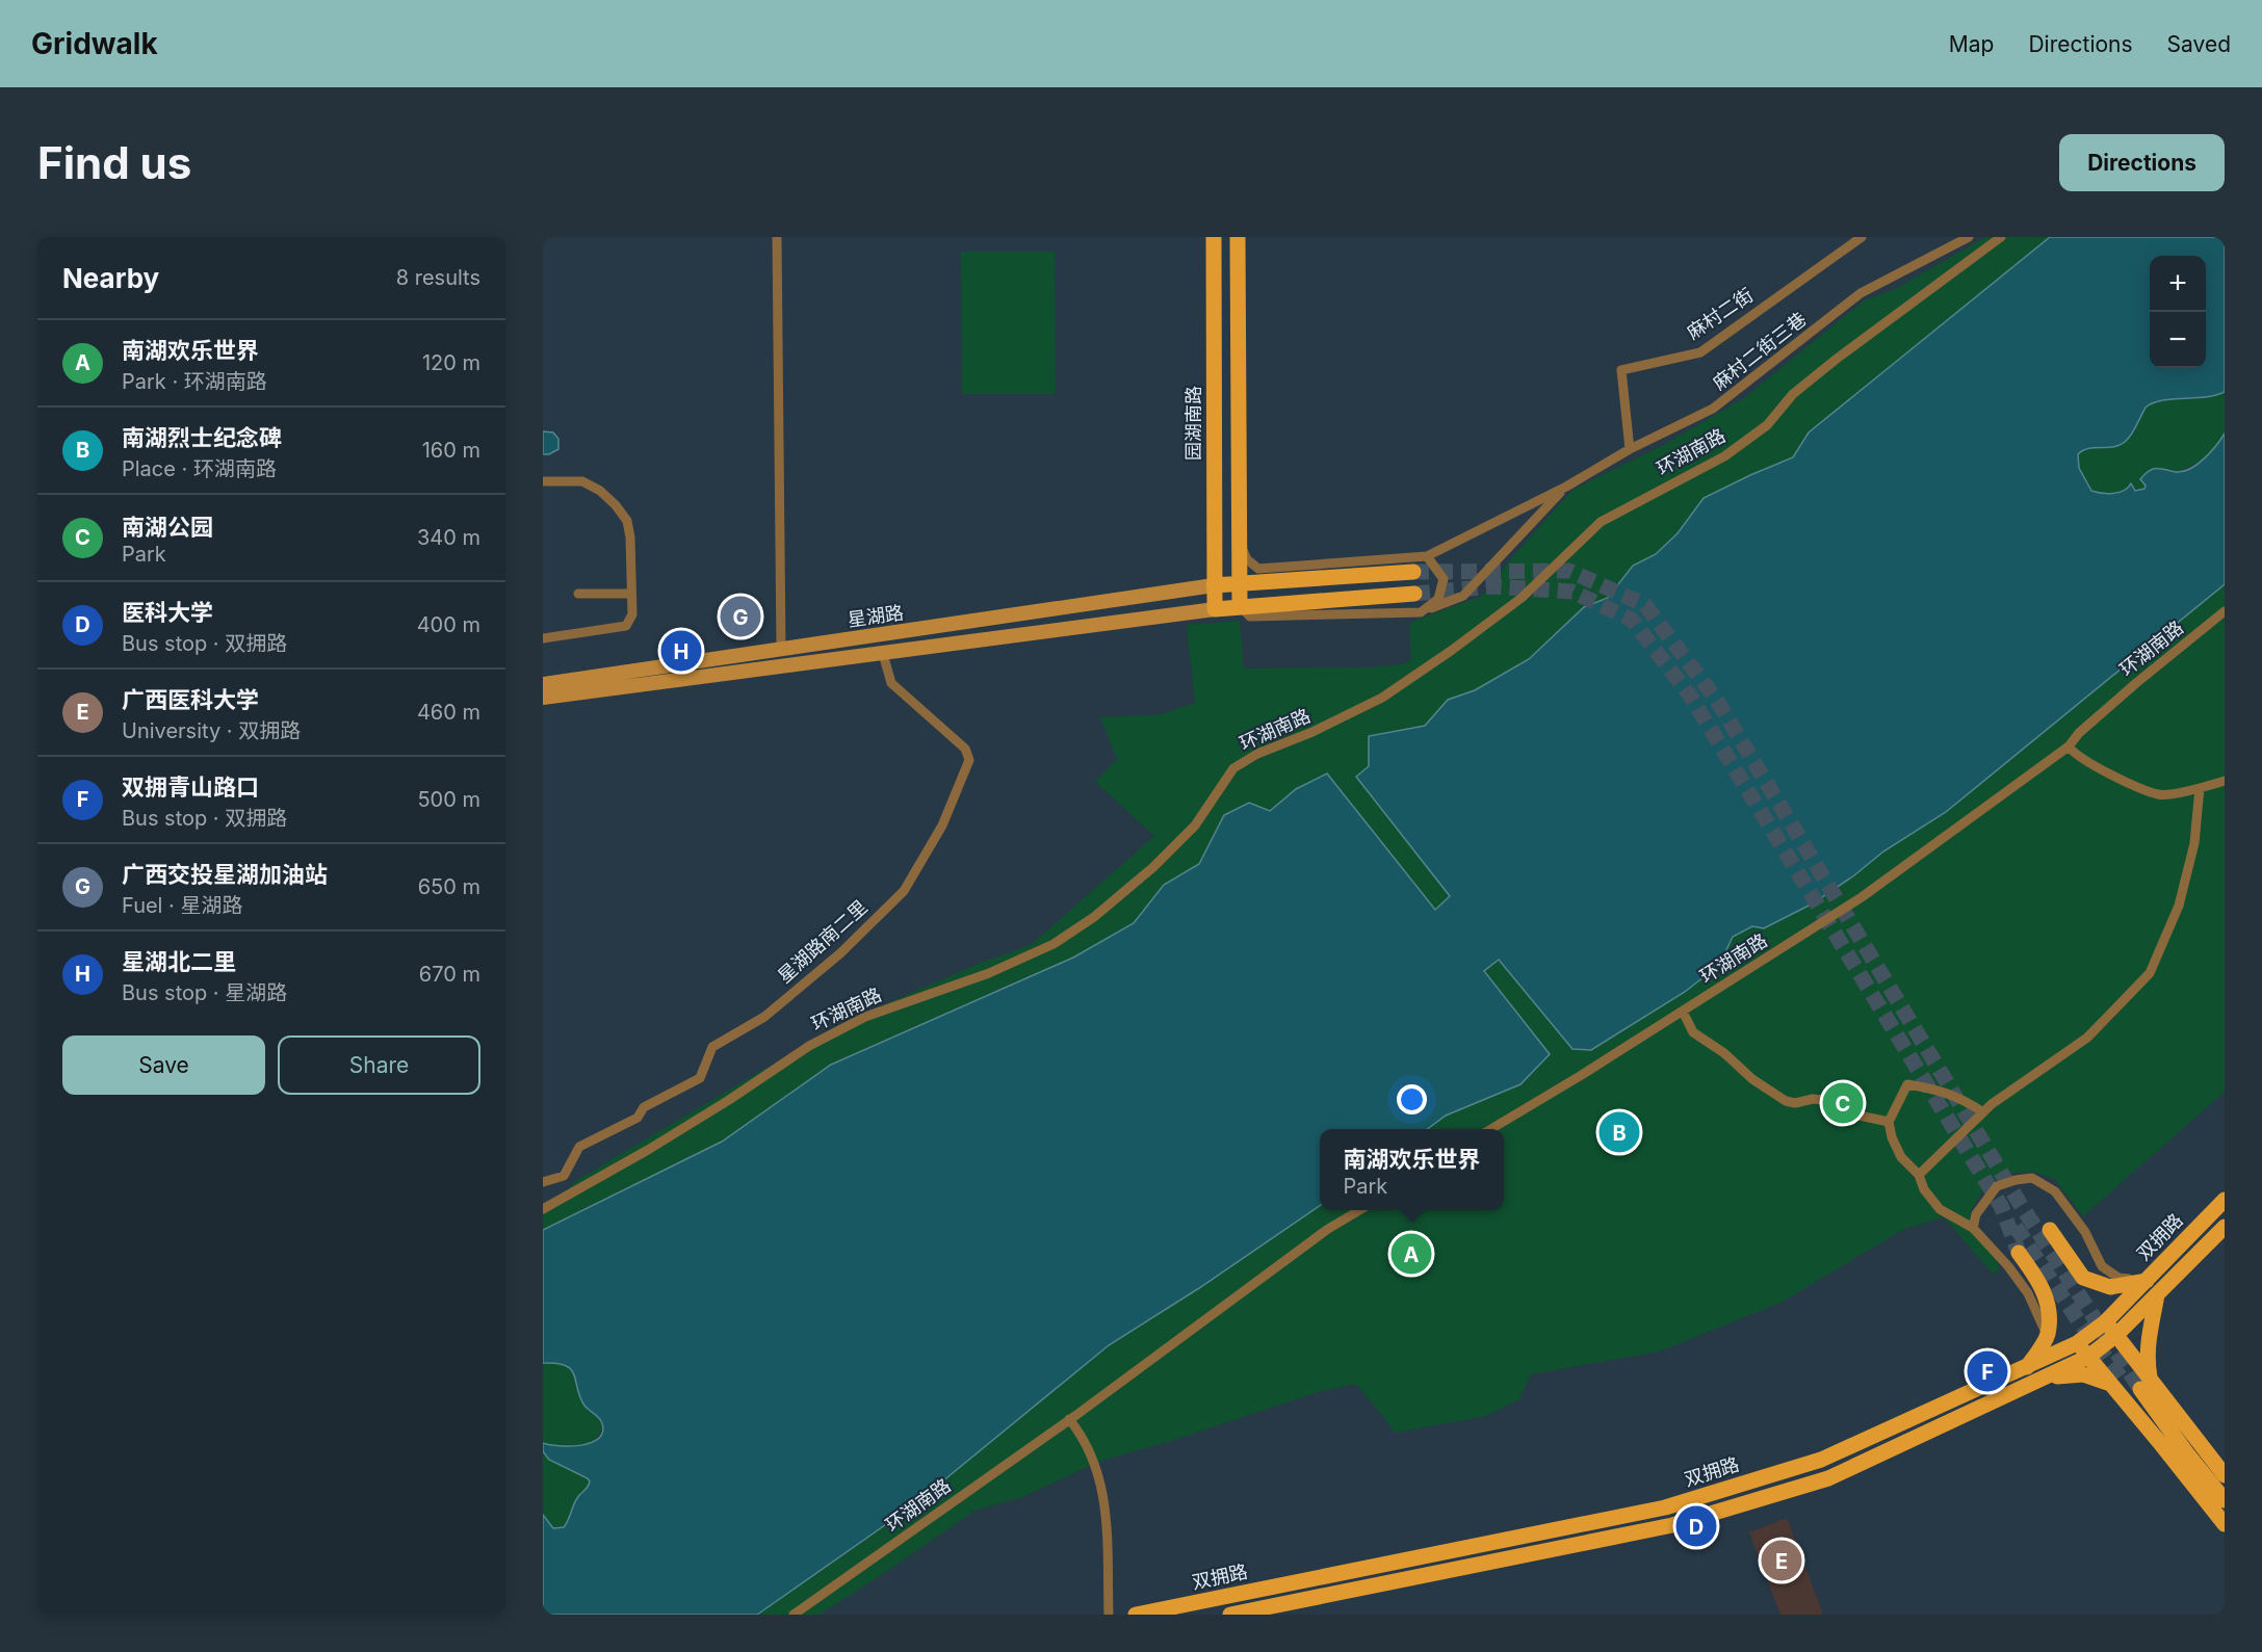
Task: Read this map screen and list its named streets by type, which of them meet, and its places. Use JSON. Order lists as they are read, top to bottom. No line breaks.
{"streets":{"main road":["园湖南路","星湖路","双拥路"],"street":["麻村二街","麻村二街三巷","环湖南路","星湖路南二里"]},"crossings":[["麻村二街","麻村二街三巷"],["园湖南路","星湖路"],["星湖路","星湖路南二里"]],"page":{"header":"Gridwalk","nav":["Map","Directions","Saved"],"buttons":["Directions",["Save","Share"]],"title":"Find us","heading":["Nearby","8 results"],"map_buttons":["+","−"],"list":[{"mark":"A","name":"南湖欢乐世界","note":"Park · 环湖南路","value":"120 m"},{"mark":"B","name":"南湖烈士纪念碑","note":"Place · 环湖南路","value":"160 m"},{"mark":"C","name":"南湖公园","note":"Park","value":"340 m"},{"mark":"D","name":"医科大学","note":"Bus stop · 双拥路","value":"400 m"},{"mark":"E","name":"广西医科大学","note":"University · 双拥路","value":"460 m"},{"mark":"F","name":"双拥青山路口","note":"Bus stop · 双拥路","value":"500 m"},{"mark":"G","name":"广西交投星湖加油站","note":"Fuel · 星湖路","value":"650 m"},{"mark":"H","name":"星湖北二里","note":"Bus stop · 星湖路","value":"670 m"}],"pins":["G","H","C","B","A","F","D","E"],"popup":["南湖欢乐世界","Park"]}}
